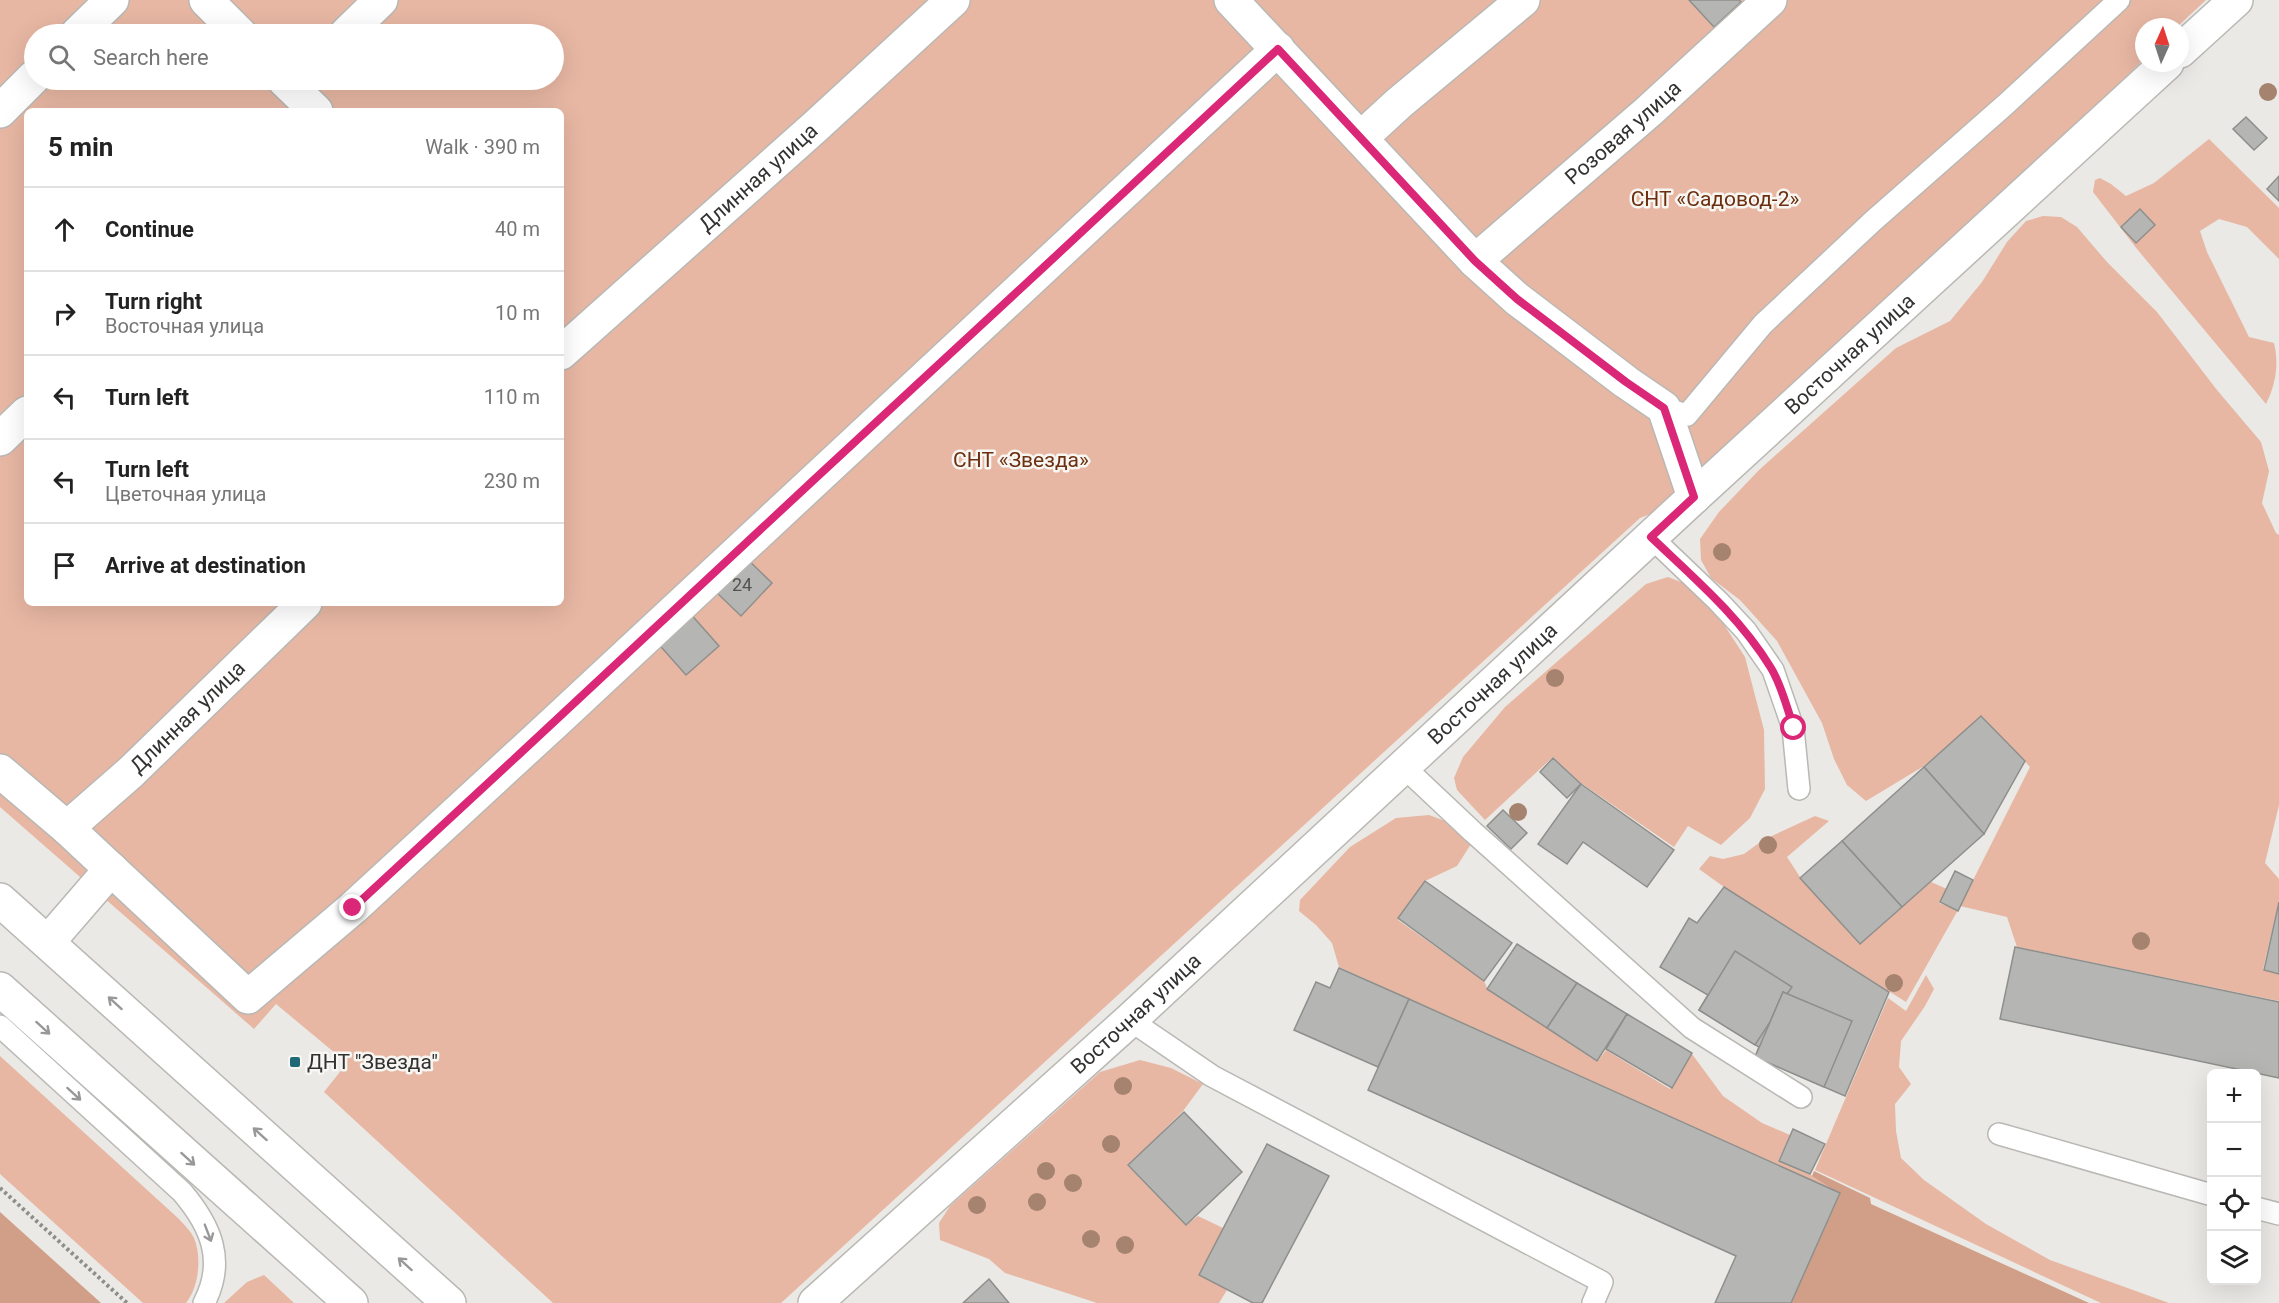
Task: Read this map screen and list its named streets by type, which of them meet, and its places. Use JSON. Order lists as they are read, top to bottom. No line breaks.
{"streets":{"street":["Розовая улица","Длинная улица","Восточная улица"]},"parks":["СНТ «Садовод-2»","СНТ «Звезда»"],"places":{"transit":["ДНТ \"Звезда\""]},"house_numbers":["24"],"north":"top","page":{"search":"Search here","heading":["5 min","Walk · 390 m"],"list":[["Continue","40 m"],["Turn right","Восточная улица","10 m"],["Turn left","110 m"],["Turn left","Цветочная улица","230 m"],"Arrive at destination"],"map_buttons":["+","−"]}}
